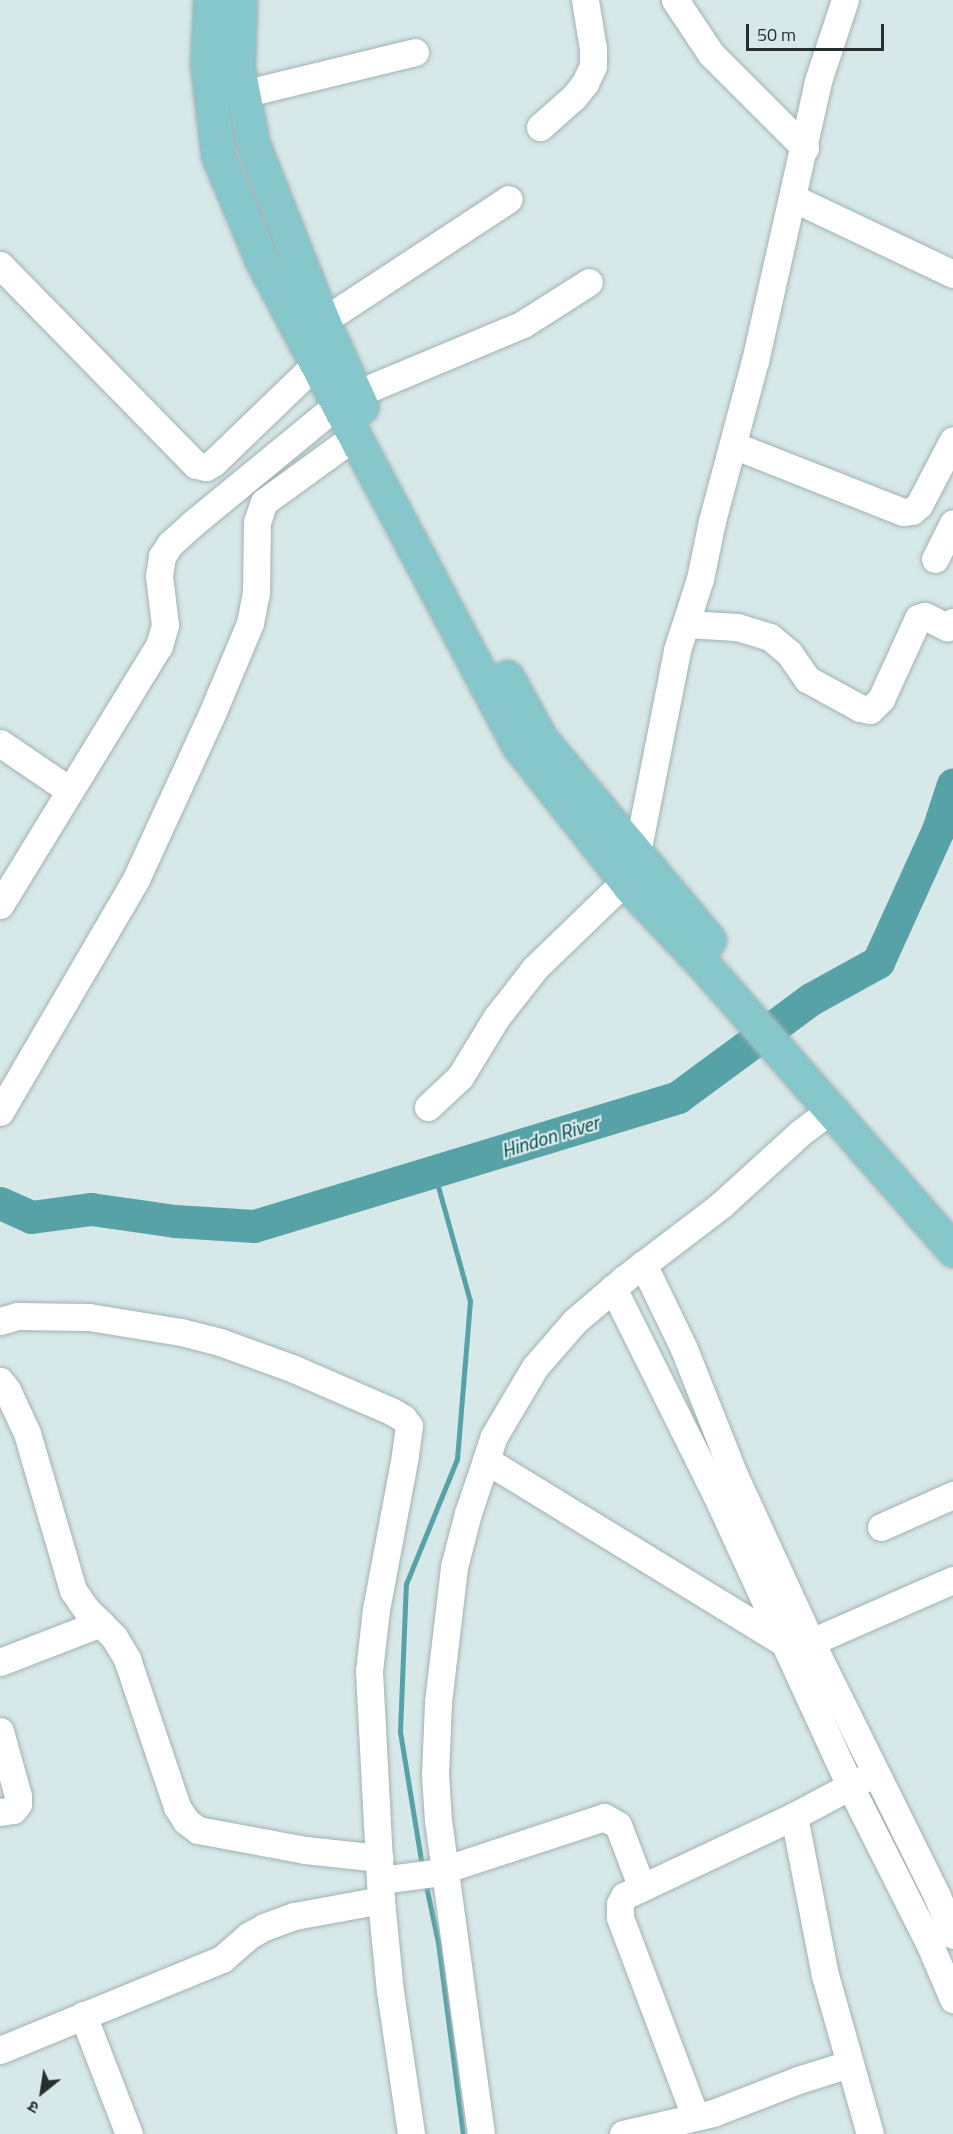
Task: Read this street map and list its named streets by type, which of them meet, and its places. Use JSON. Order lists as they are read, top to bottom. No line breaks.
{"water":["Hindon River"],"scale_bar":"50 m","north":"bottom left"}
